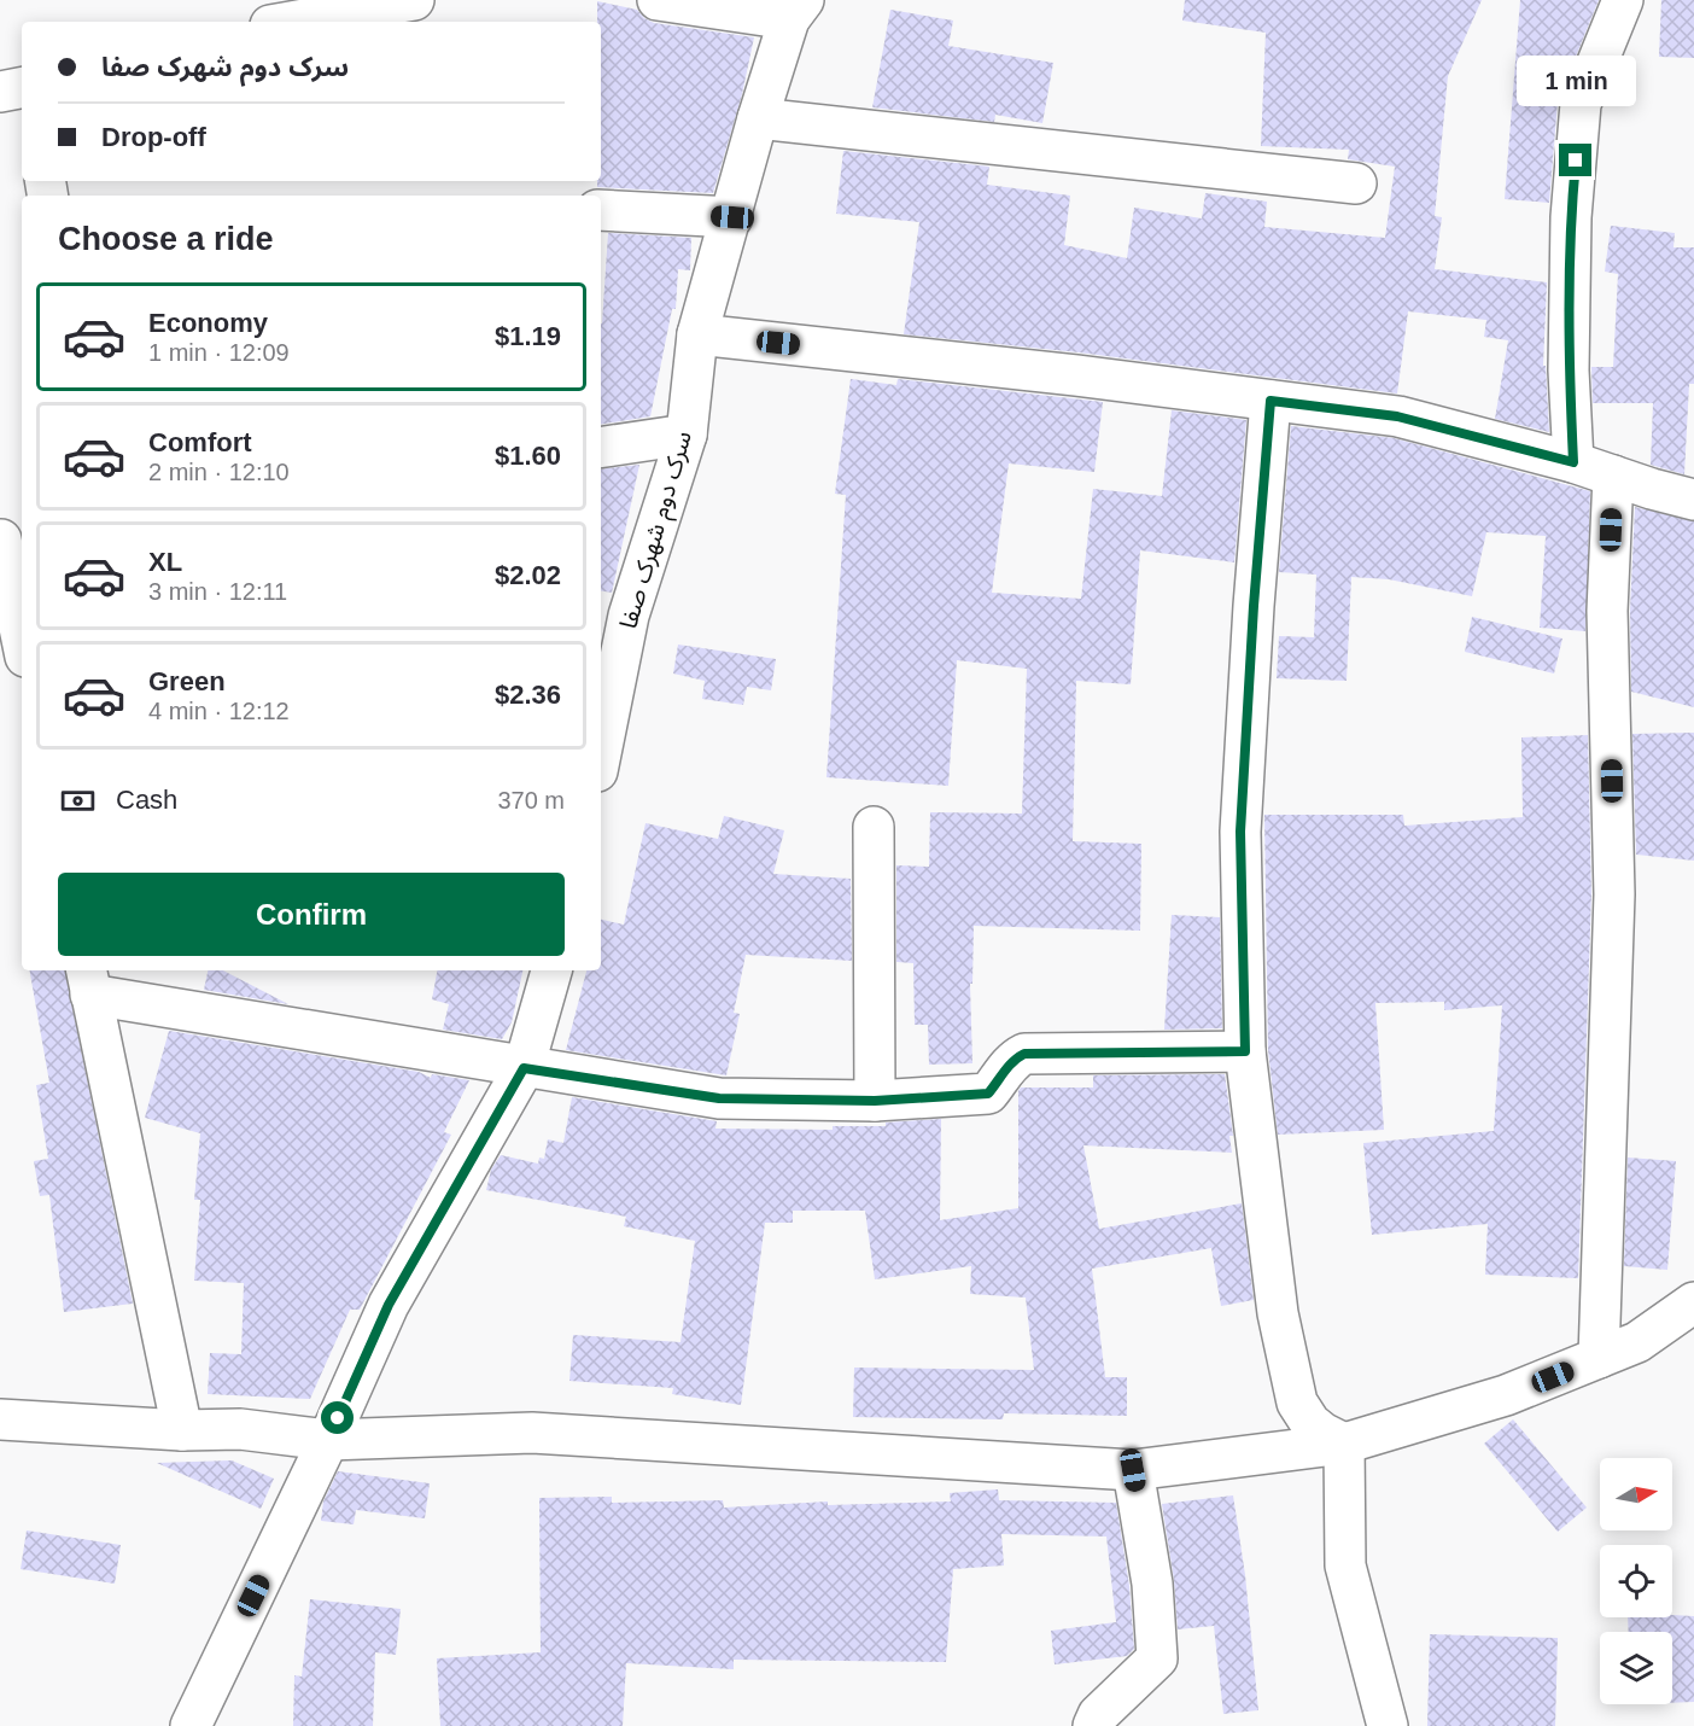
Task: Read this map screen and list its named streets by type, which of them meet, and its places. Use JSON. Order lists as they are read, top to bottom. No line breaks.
{"streets":{"street":["سرک دوم شهرک صفا"]},"north":"right","page":{"banner":["سرک دوم شهرک صفا","Drop-off"],"bubble":"1 min","heading":"Choose a ride","list":[{"name":"Economy","note":"1 min · 12:09","value":"$1.19"},{"name":"Comfort","note":"2 min · 12:10","value":"$1.60"},{"name":"XL","note":"3 min · 12:11","value":"$2.02"},{"name":"Green","note":"4 min · 12:12","value":"$2.36"}],"pay":["Cash","370 m"],"buttons":"Confirm"}}
